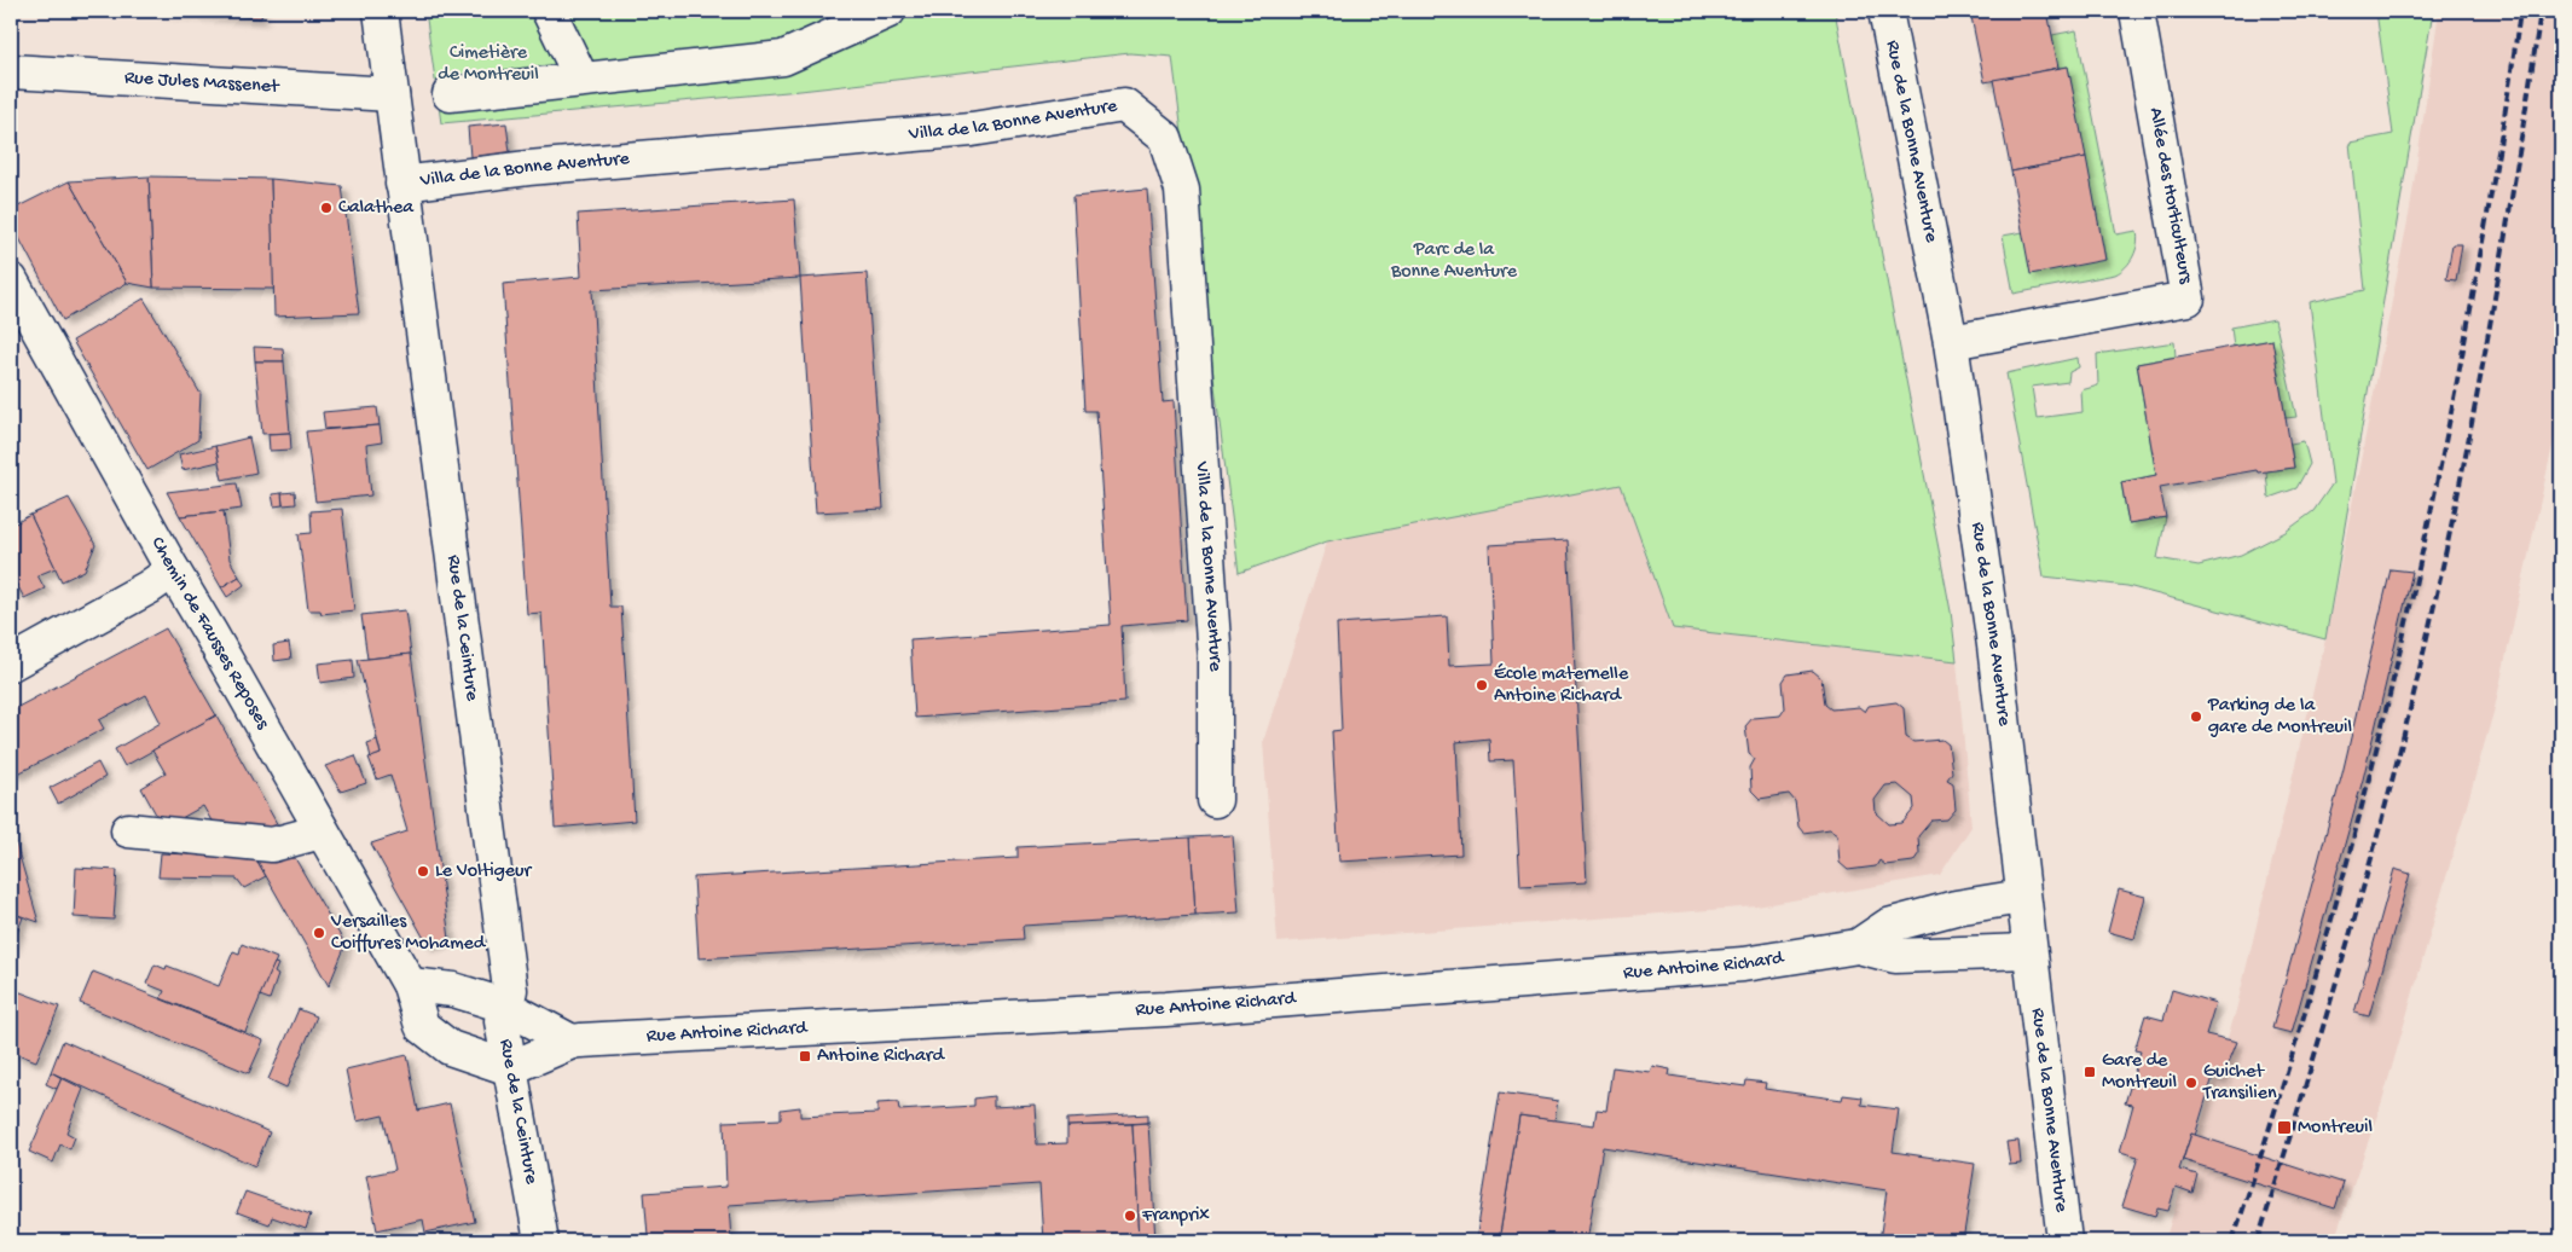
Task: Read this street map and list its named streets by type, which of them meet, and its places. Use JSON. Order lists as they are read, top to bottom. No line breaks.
{"streets":{"street":["Rue Jules Massenet","Villa de la Bonne Aventure","Rue de la Bonne Aventure","Allée des Horticulteurs","Rue de la Ceinture","Chemin de Fausses Reposes","Rue Antoine Richard"]},"crossings":[["Rue Jules Massenet","Rue de la Ceinture"],["Villa de la Bonne Aventure","Rue de la Ceinture"],["Rue de la Bonne Aventure","Allée des Horticulteurs"],["Rue de la Bonne Aventure","Rue Antoine Richard"],["Rue de la Ceinture","Chemin de Fausses Reposes"],["Rue de la Ceinture","Rue Antoine Richard"],["Chemin de Fausses Reposes","Rue Antoine Richard"]],"parks":["Cimetière de Montreuil","Parc de la Bonne Aventure"],"places":{"other":["Calathea","École maternelle Antoine Richard","Parking de la gare de Montreuil","Le Voltigeur","Versailles Coiffures Mohamed","Guichet Transilien","Franprix"],"transit":["Antoine Richard","Gare de Montreuil","Montreuil"]}}
